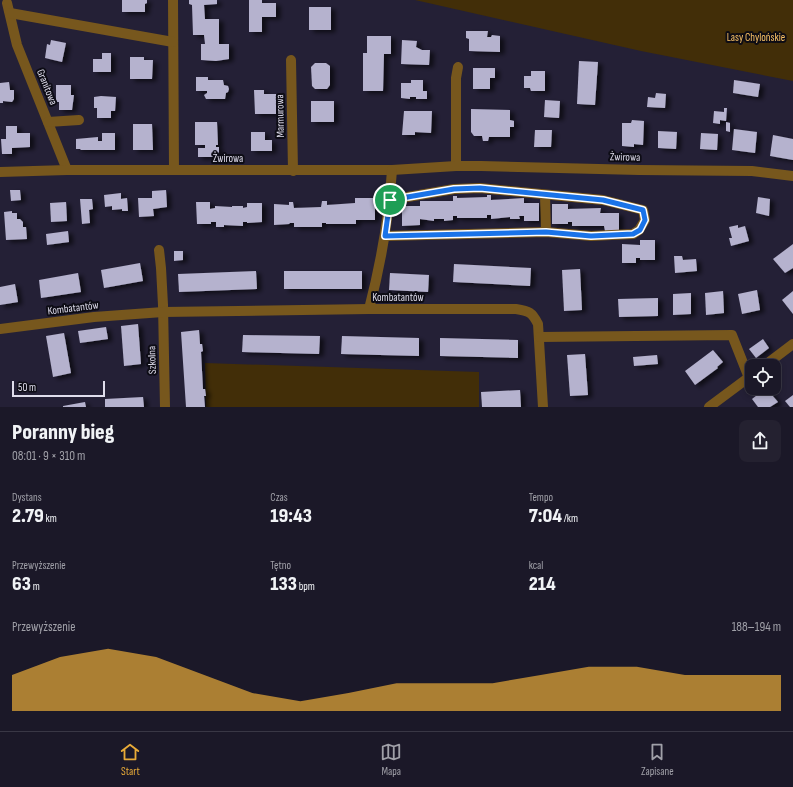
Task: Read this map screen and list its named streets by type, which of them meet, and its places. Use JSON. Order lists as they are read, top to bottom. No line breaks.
{"streets":{"street":["Granitowa","Marmurowa","Żwirowa","Kombatantów","Szkolna"]},"crossings":[["Granitowa","Żwirowa"],["Marmurowa","Żwirowa"],["Kombatantów","Szkolna"]],"parks":["Lasy Chylońskie"],"scale_bar":"50 m","page":{"scale":"50 m","heading":["Poranny bieg","08:01 · 9 × 310 m"],"stats":[["Dystans","2.79 km"],["Czas","19:43"],["Tempo","7:04 /km"],["Przewyższenie","63 m"],["Tętno","133 bpm"],["kcal","214"]],"chart":["Przewyższenie","188–194 m"],"tabs":["Start","Mapa","Zapisane"]}}
